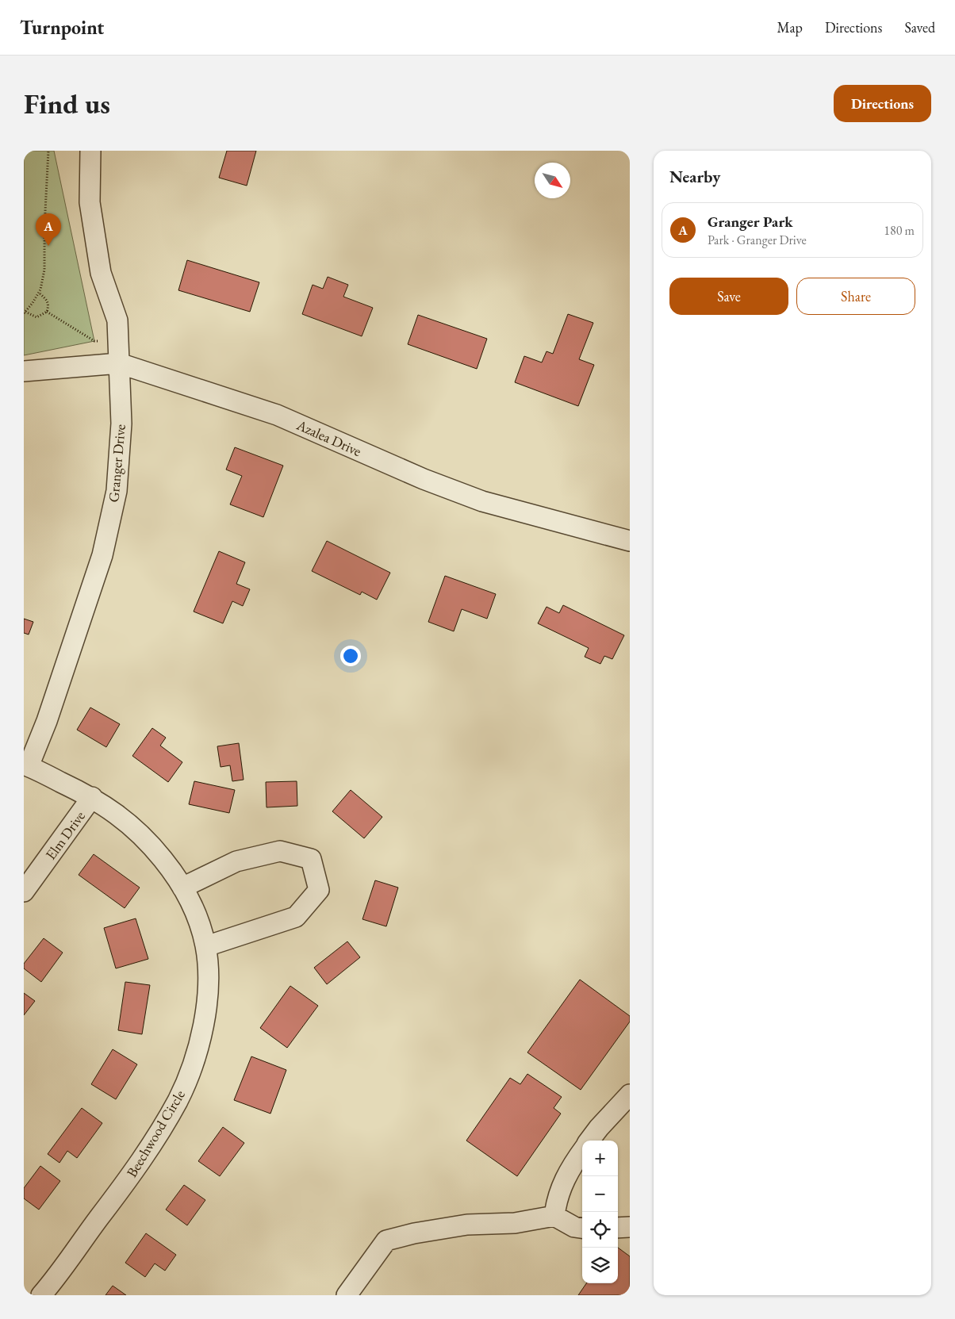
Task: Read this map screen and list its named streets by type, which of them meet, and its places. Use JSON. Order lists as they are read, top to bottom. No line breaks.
{"streets":{"street":["Azalea Drive","Granger Drive","Elm Drive","Beechwood Circle"]},"crossings":[["Azalea Drive","Granger Drive"],["Granger Drive","Beechwood Circle"],["Elm Drive","Beechwood Circle"]],"north":"bottom right","page":{"header":"Turnpoint","nav":["Map","Directions","Saved"],"buttons":["Directions",["Save","Share"]],"title":"Find us","heading":"Nearby","list":[{"mark":"A","name":"Granger Park","note":"Park · Granger Drive","value":"180 m"}],"pins":"A","map_buttons":["+","−"]}}
